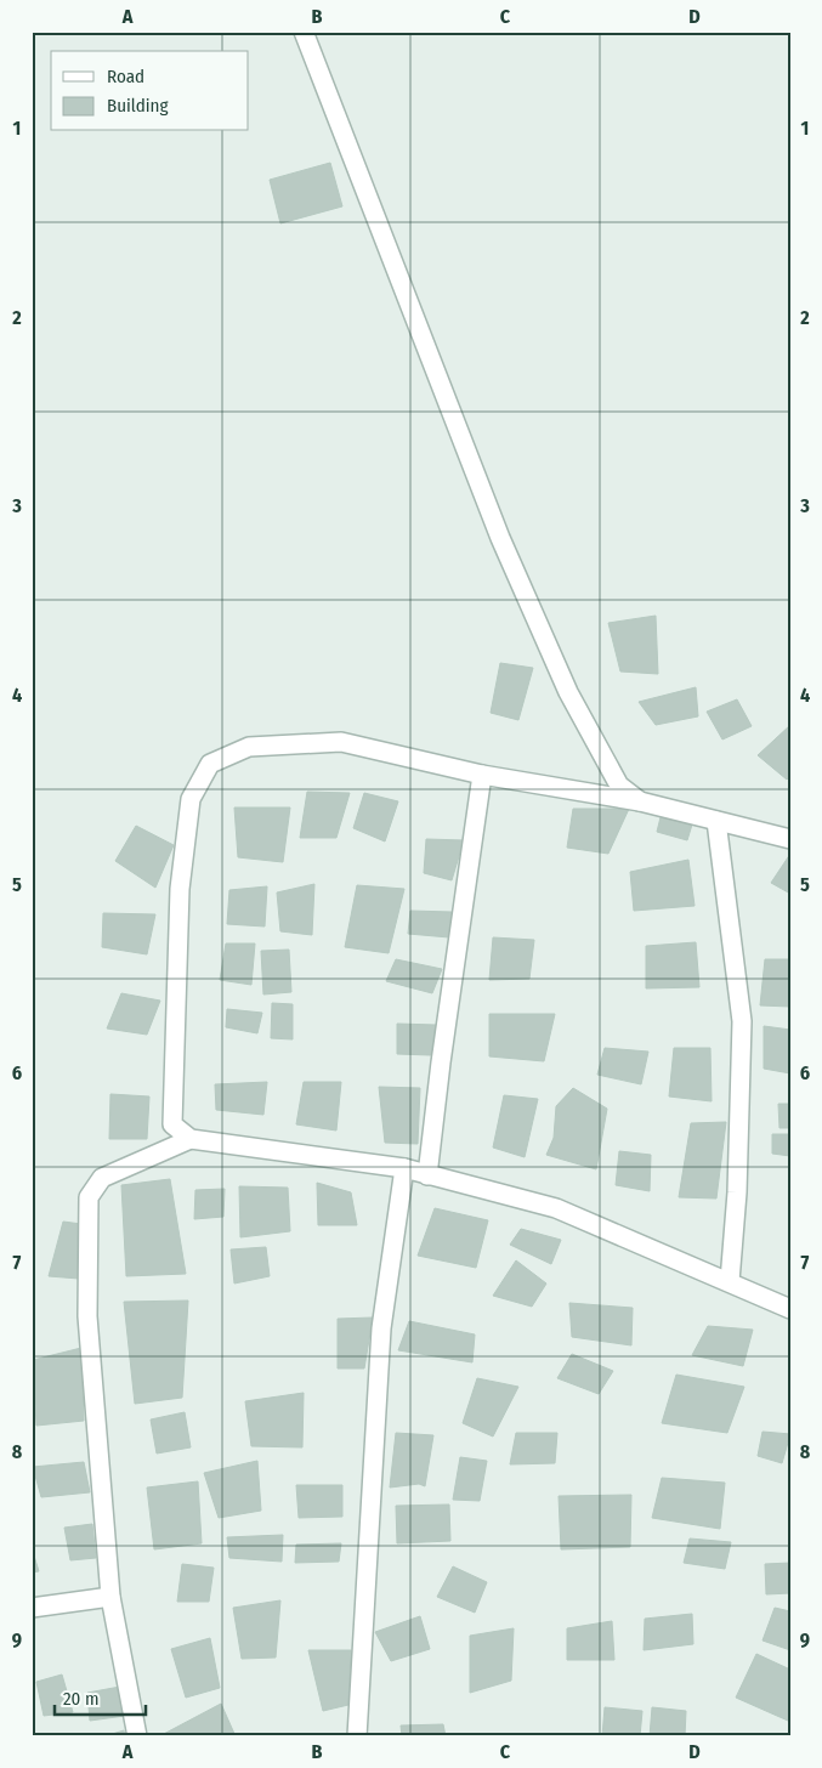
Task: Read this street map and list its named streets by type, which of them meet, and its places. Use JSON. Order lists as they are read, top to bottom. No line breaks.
{"legend":["Road","Building"],"scale_bar":"20 m","grid":{"columns":["A","B","C","D"],"rows":["1","2","3","4","5","6","7","8","9"]}}
